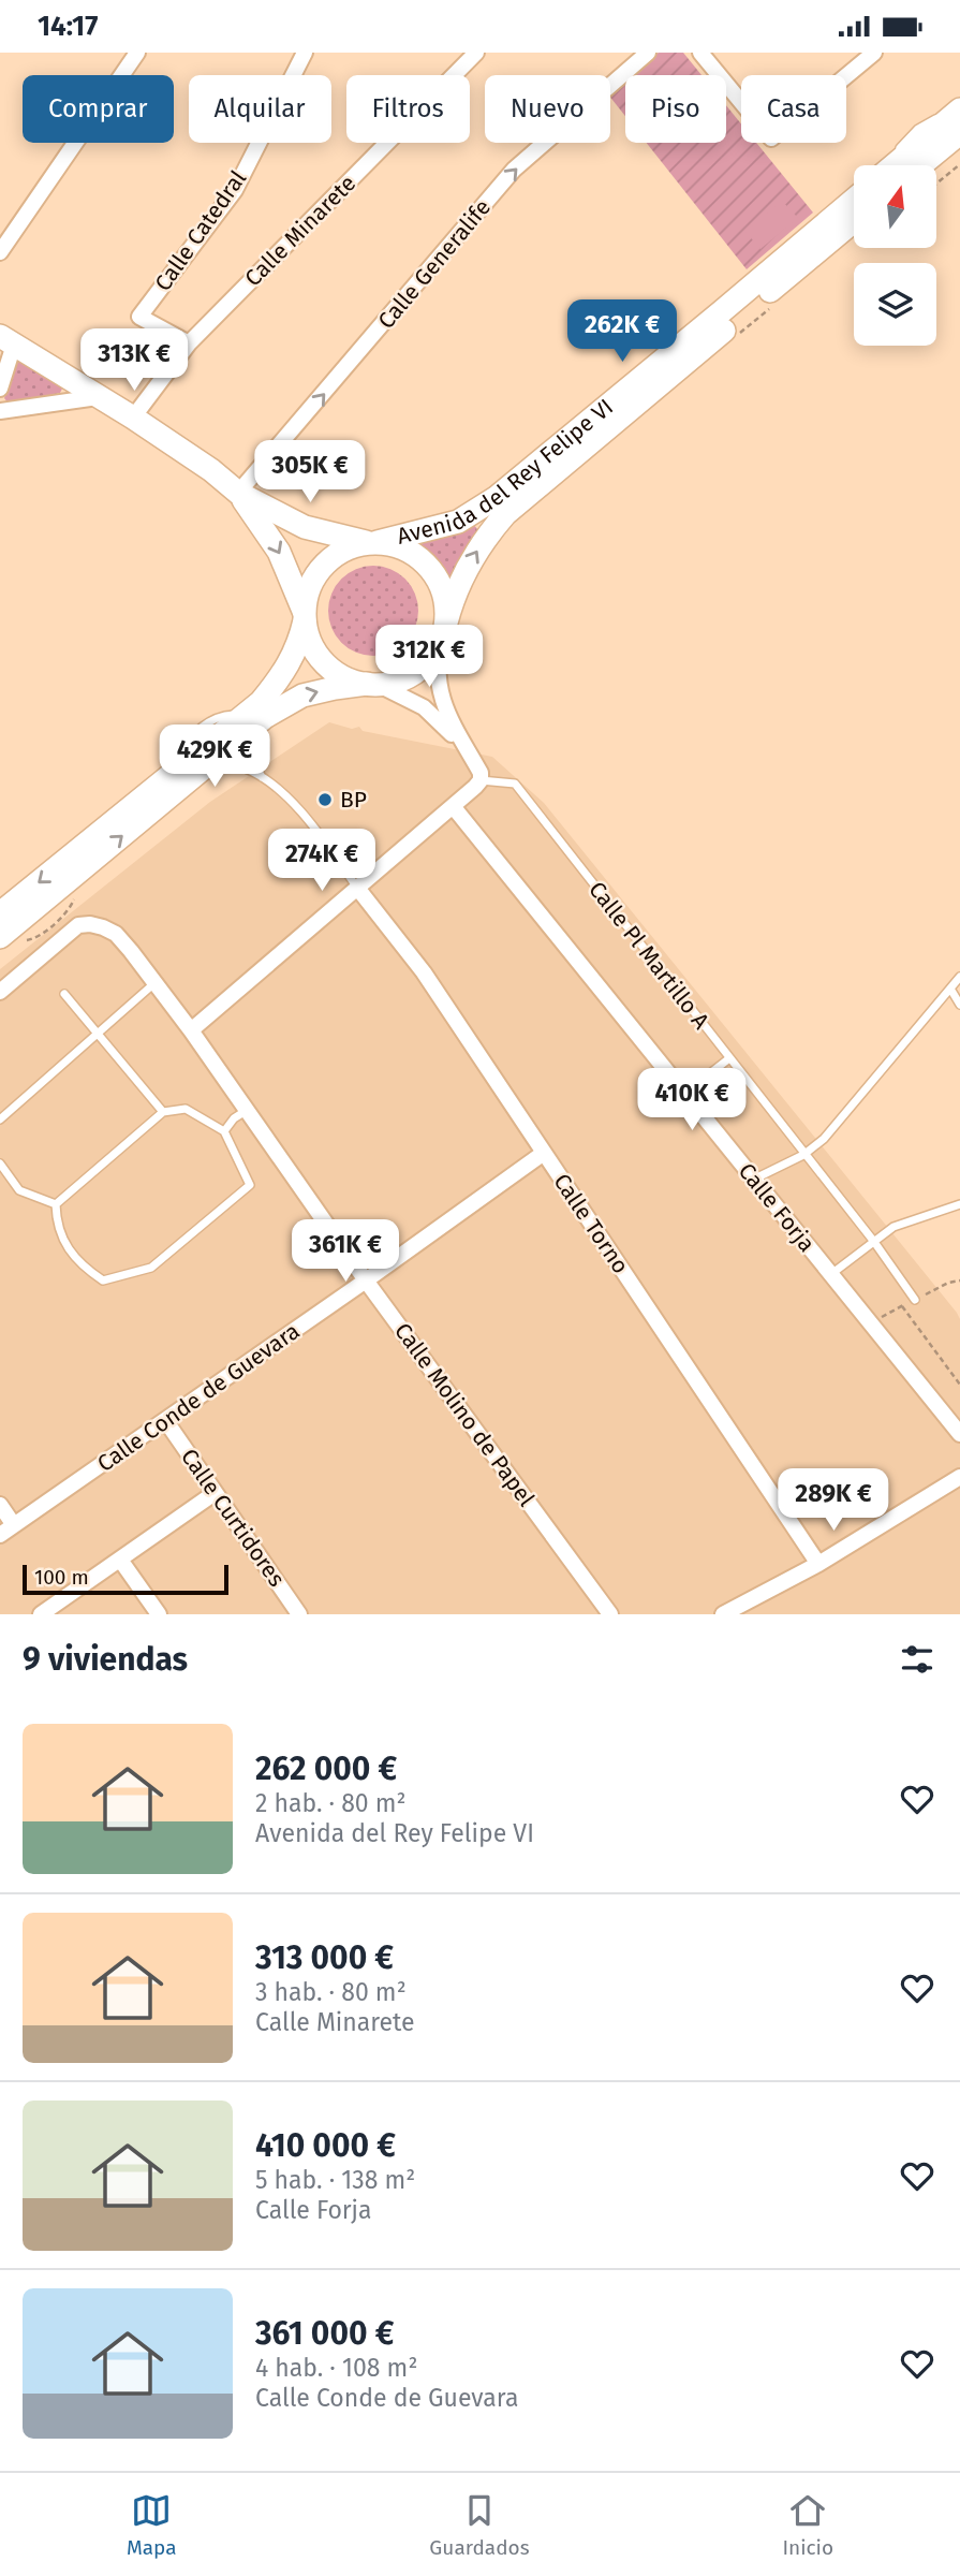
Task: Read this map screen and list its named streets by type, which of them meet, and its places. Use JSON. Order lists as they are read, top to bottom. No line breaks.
{"streets":{"main road":["Avenida del Rey Felipe VI"],"street":["Calle Catedral","Calle Minarete","Calle Generalife","Calle Forja","Calle Torno","Calle Conde de Guevara","Calle Molino de Papel","Calle Curtidores"],"lane":["Calle Pl Martillo A"]},"crossings":[["Calle Catedral","Calle Minarete"],["Calle Torno","Calle Conde de Guevara"],["Calle Conde de Guevara","Calle Molino de Papel"],["Calle Conde de Guevara","Calle Curtidores"]],"one_way":["Calle Generalife"],"places":["BP"],"scale_bar":"100 m","north":"top","page":{"status":"14:17","chip":["Comprar","Alquilar","Filtros","Nuevo","Piso","Casa"],"price":["262K €","313K €","305K €","312K €","429K €","274K €","410K €","361K €","289K €"],"scale":"100 m","heading":"9 viviendas","list":[{"name":"262 000 €","note":"2 hab. · 80 m² · Avenida del Rey Felipe VI"},{"name":"313 000 €","note":"3 hab. · 80 m² · Calle Minarete"},{"name":"410 000 €","note":"5 hab. · 138 m² · Calle Forja"},{"name":"361 000 €","note":"4 hab. · 108 m² · Calle Conde de Guevara"}],"tabs":["Mapa","Guardados","Inicio"]}}
